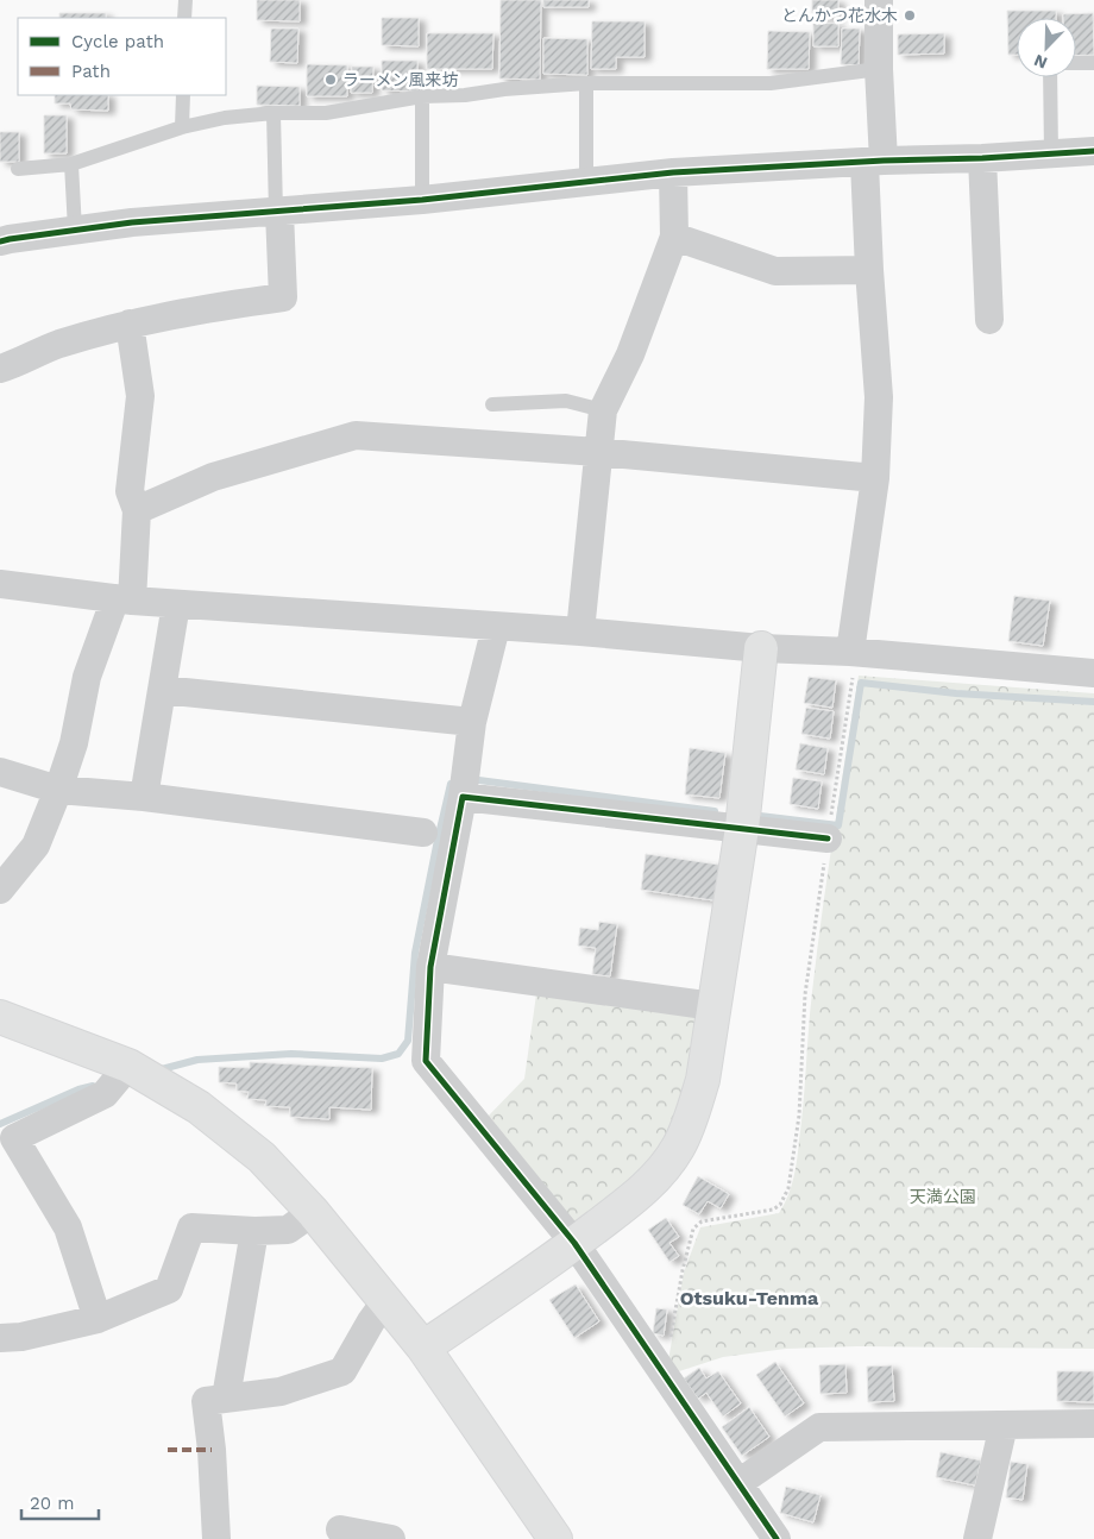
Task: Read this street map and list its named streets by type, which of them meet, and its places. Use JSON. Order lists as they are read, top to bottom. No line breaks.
{"districts":["Otsuku-Tenma"],"parks":["天満公園"],"places":["とんかつ花水木","ラーメン風来坊"],"legend":["Cycle path","Path"],"scale_bar":"20 m","north":"bottom left"}
